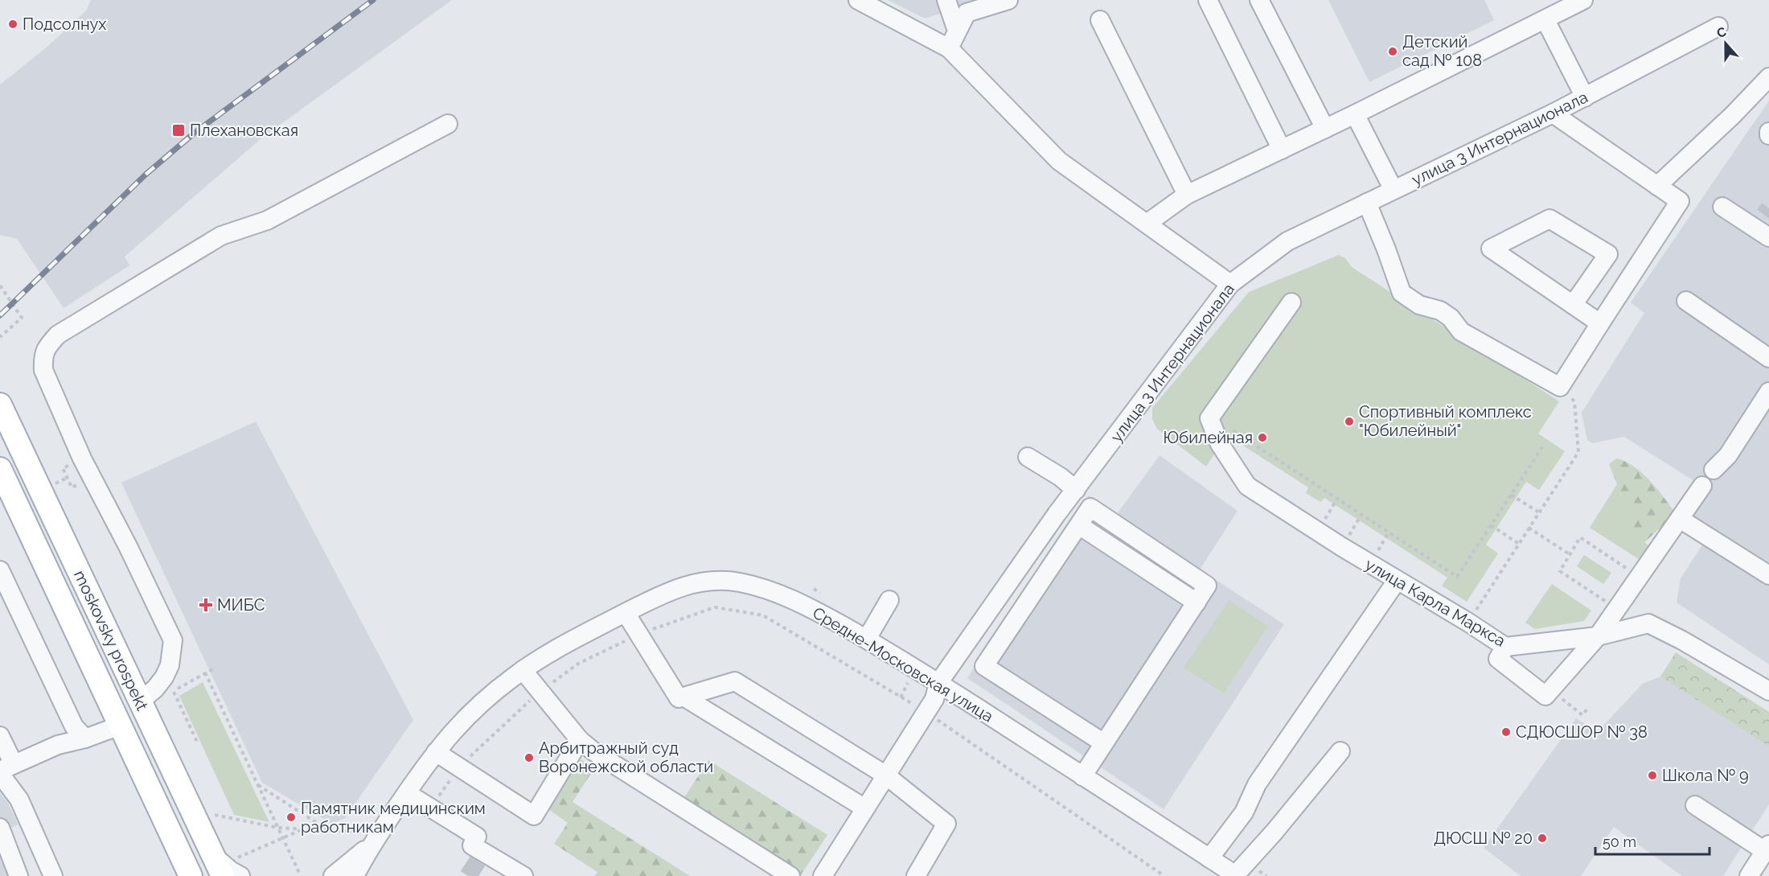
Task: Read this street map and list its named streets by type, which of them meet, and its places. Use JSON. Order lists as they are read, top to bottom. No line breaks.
{"streets":{"main road":["moskovsky prospekt"],"street":["улица 3 Интернационала","улица Карла Маркса","Средне-Московская улица"]},"crossings":[["улица 3 Интернационала","Средне-Московская улица"]],"places":{"other":["Подсолнух","Детский сад № 108","Спортивный комплекс \"Юбилейный\"","Юбилейная","СДЮСШОР № 38","Арбитражный суд Воронежской области","Школа № 9","Памятник медицинским работникам","ДЮСШ № 20"],"transit":["Плехановская"],"health":["МИБС"]},"scale_bar":"50 m","north":"top"}
